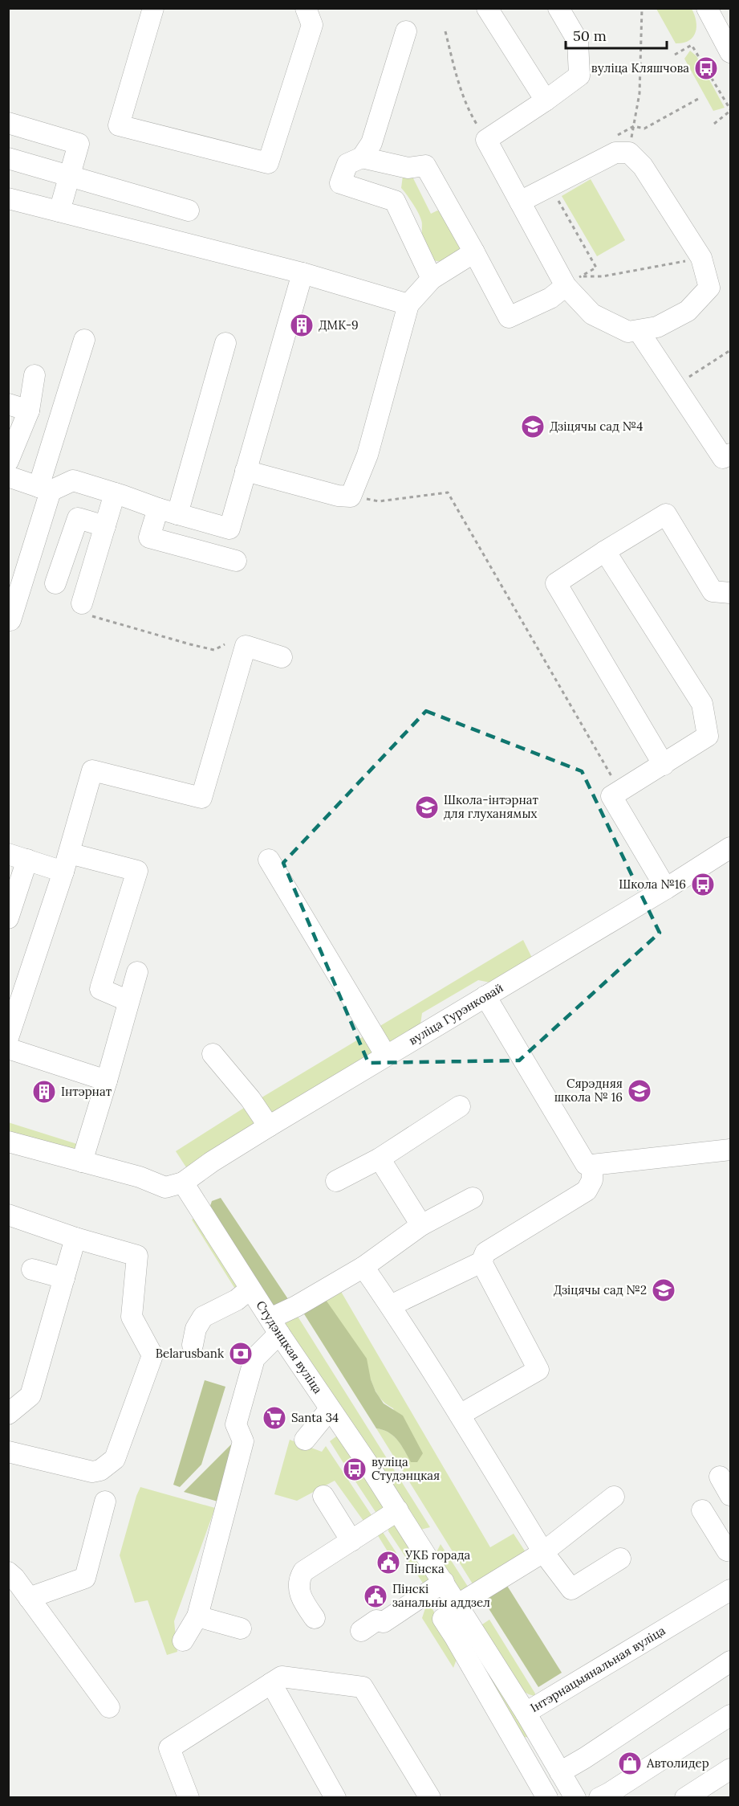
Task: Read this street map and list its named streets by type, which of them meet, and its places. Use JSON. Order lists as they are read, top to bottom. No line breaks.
{"streets":{"street":["вуліца Гурэнковай","Студэнцкая вуліца","Інтэрнацыянальная вуліца"]},"crossings":[["вуліца Гурэнковай","Студэнцкая вуліца"],["Студэнцкая вуліца","Інтэрнацыянальная вуліца"]],"places":{"bus stop":["вуліца Кляшчова","Школа №16","вуліца Студэнцкая"],"building":["ДМК-9","Інтэрнат"],"school or university":["Дзіцячы сад №4","Школа-інтэрнат для глуханямых","Сярэдняя школа № 16","Дзіцячы сад №2"],"bank":["Belarusbank"],"supermarket":["Santa 34"],"public building":["УКБ горада Пінска","Пінскі занальны аддзел"],"shop":["Автолидер"]},"scale_bar":"50 m"}
